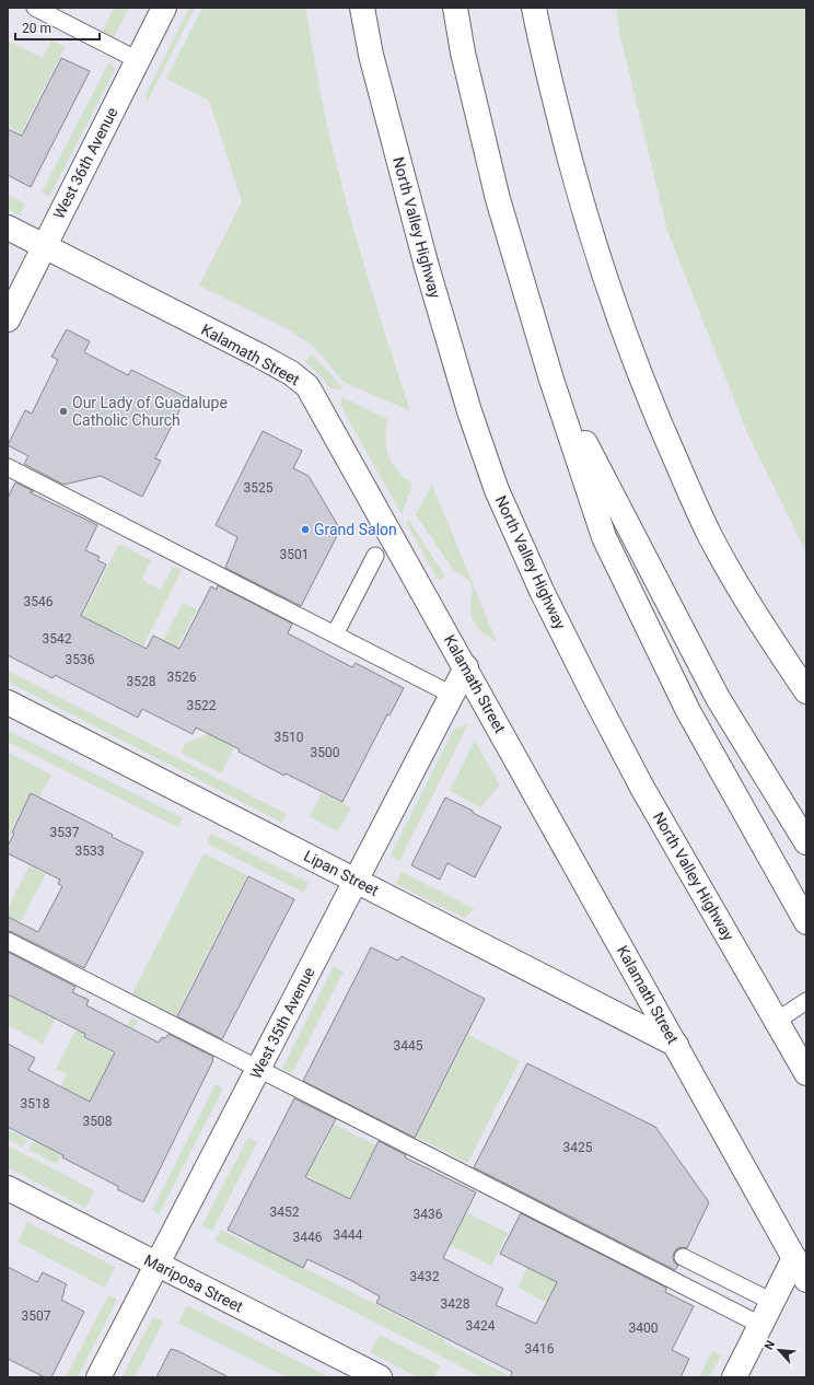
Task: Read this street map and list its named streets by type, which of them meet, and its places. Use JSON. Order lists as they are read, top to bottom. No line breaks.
{"streets":{"main road":["West 36th Avenue","North Valley Highway","Kalamath Street","Lipan Street","West 35th Avenue","Mariposa Street"]},"crossings":[["West 36th Avenue","Kalamath Street"],["Kalamath Street","Lipan Street"],["Kalamath Street","West 35th Avenue"],["Lipan Street","West 35th Avenue"],["West 35th Avenue","Mariposa Street"]],"places":["Our Lady of Guadalupe Catholic Church","Grand Salon"],"house_numbers":["3525","3501","3546","3542","3536","3526","3528","3522","3510","3500","3537","3533","3445","3518","3508","3425","3452","3436","3444","3446","3432","3428","3507","3424","3400","3416"],"scale_bar":"20 m","north":"top left"}
